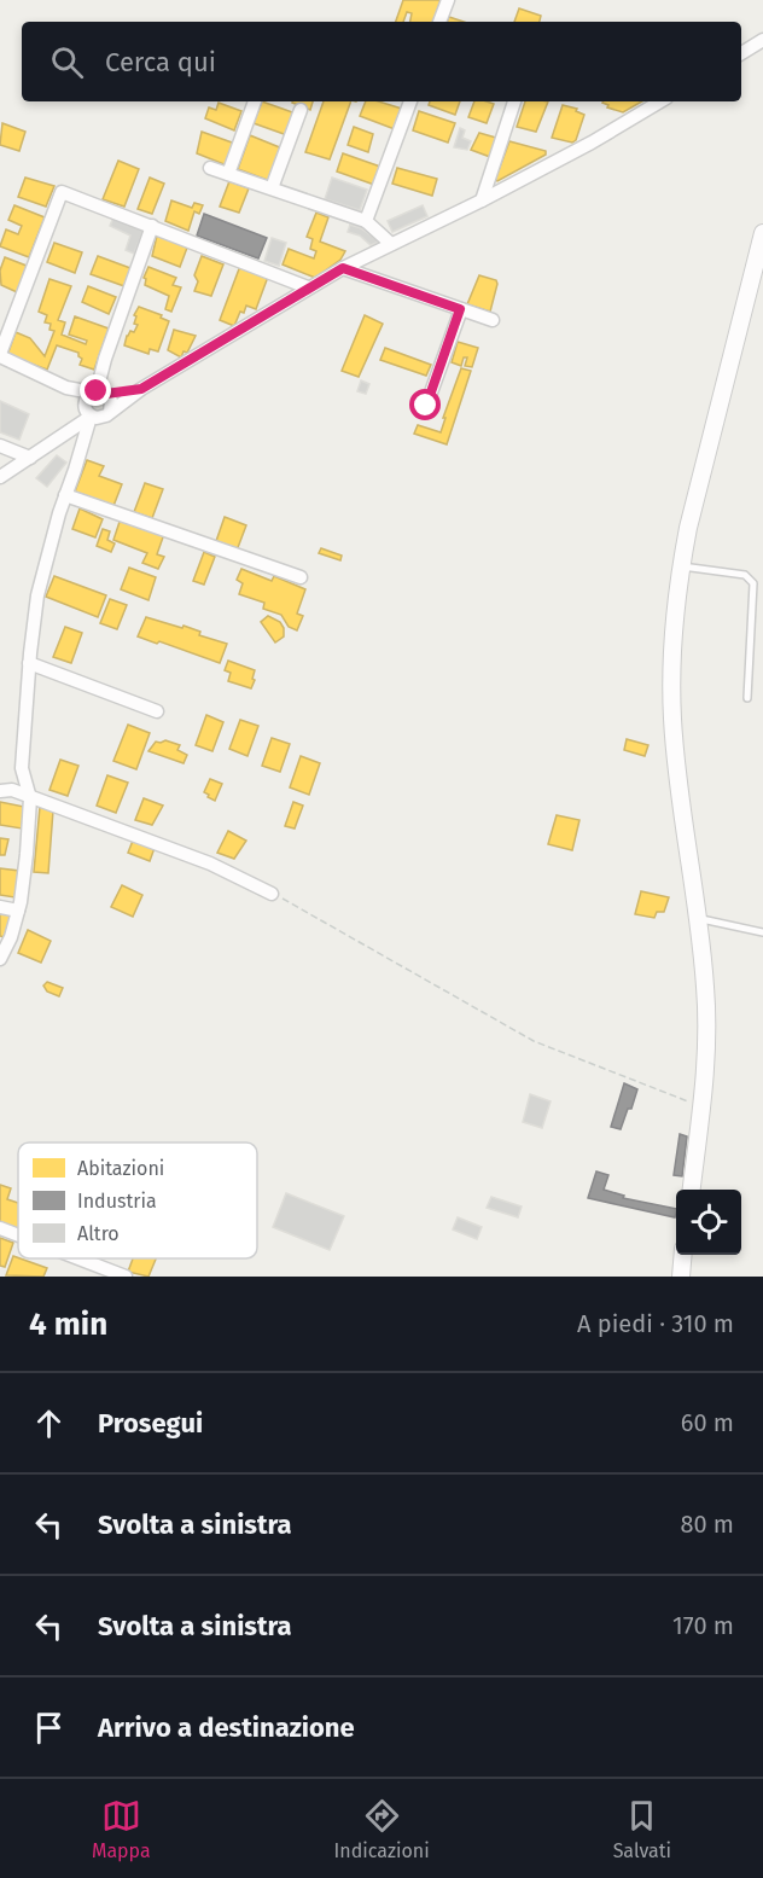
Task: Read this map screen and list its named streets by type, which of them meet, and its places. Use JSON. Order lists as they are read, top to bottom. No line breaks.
{"legend":["Abitazioni","Industria","Altro"],"page":{"search":"Cerca qui","heading":["4 min","A piedi · 310 m"],"list":[["Prosegui","60 m"],["Svolta a sinistra","80 m"],["Svolta a sinistra","170 m"],"Arrivo a destinazione"],"nav":["Mappa","Indicazioni","Salvati"]}}
